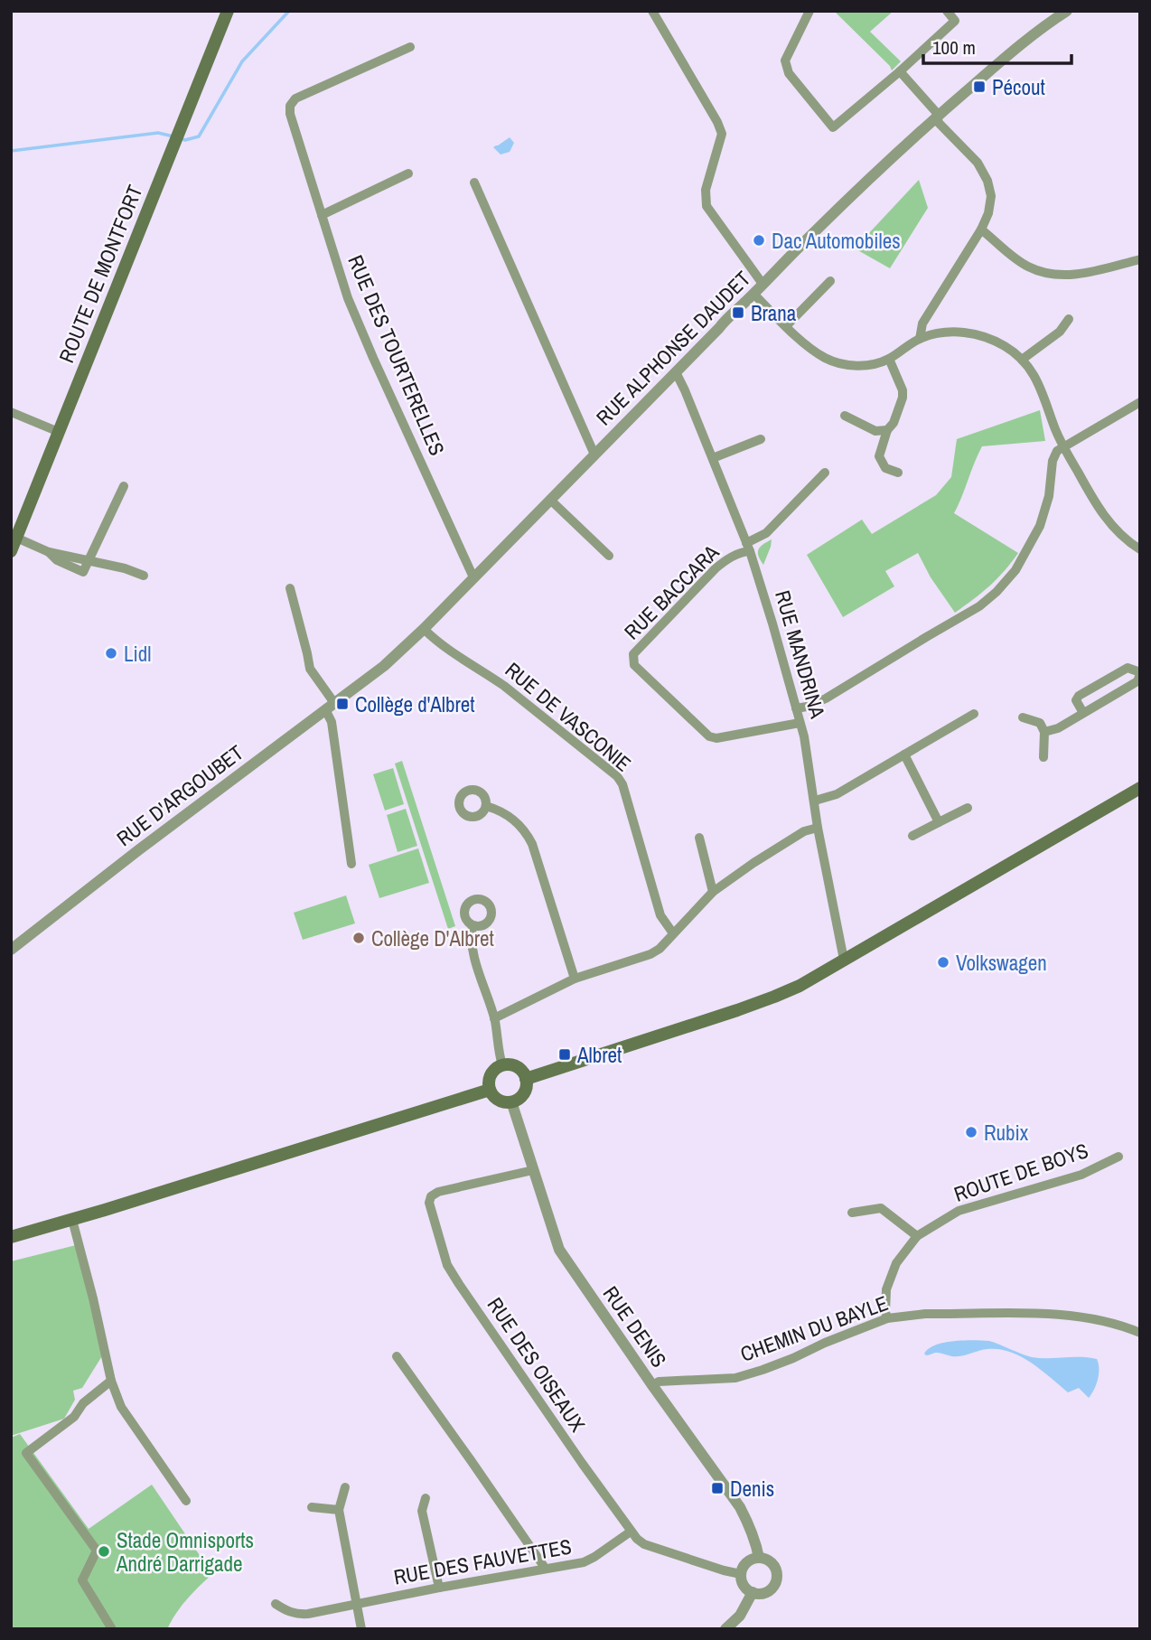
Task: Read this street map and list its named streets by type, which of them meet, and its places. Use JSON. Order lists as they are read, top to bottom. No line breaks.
{"streets":{"main road":["ROUTE DE MONTFORT"],"street":["RUE ALPHONSE DAUDET","RUE DES TOURTERELLES","RUE BACCARA","RUE MANDRINA","RUE DE VASCONIE","RUE D'ARGOUBET","ROUTE DE BOYS","RUE DENIS","CHEMIN DU BAYLE","RUE DES OISEAUX","RUE DES FAUVETTES"]},"crossings":[["RUE ALPHONSE DAUDET","RUE DES TOURTERELLES"],["RUE ALPHONSE DAUDET","RUE MANDRINA"],["RUE ALPHONSE DAUDET","RUE DE VASCONIE"],["RUE ALPHONSE DAUDET","RUE D'ARGOUBET"],["RUE BACCARA","RUE MANDRINA"],["ROUTE DE BOYS","CHEMIN DU BAYLE"],["RUE DENIS","CHEMIN DU BAYLE"],["RUE DENIS","RUE DES OISEAUX"],["RUE DES OISEAUX","RUE DES FAUVETTES"]],"places":{"transit":["Pécout","Brana","Collège d'Albret","Albret","Denis"],"other":["Dac Automobiles","Lidl","Collège D'Albret","Volkswagen","Rubix","Stade Omnisports André Darrigade"]},"scale_bar":"100 m"}
